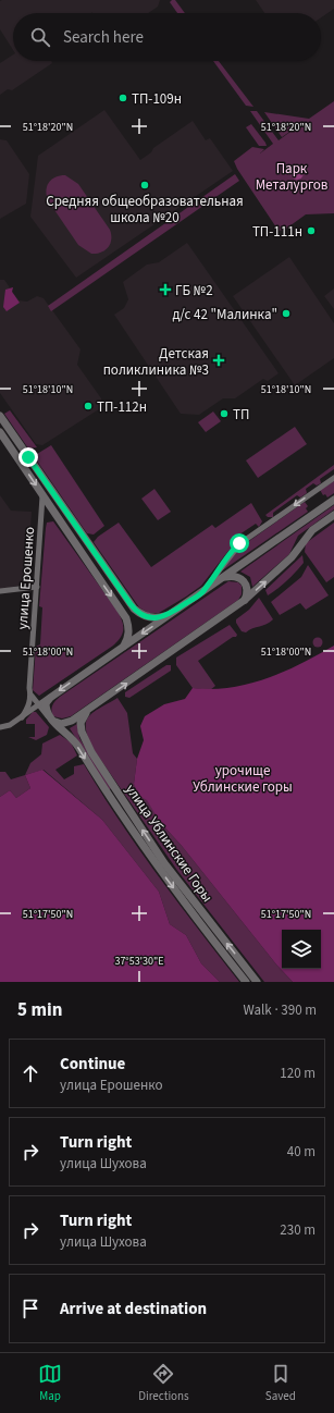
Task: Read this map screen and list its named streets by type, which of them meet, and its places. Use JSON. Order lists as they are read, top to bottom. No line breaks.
{"streets":{"main road":["улица Ублинские Горы"],"street":["улица Ерошенко"]},"parks":["Парк Металургов","урочище Ублинские горы"],"places":{"other":["ТП-109н","Средняя общеобразовательная школа №20","ТП-111н","д/с 42 \"Малинка\"","ТП-112н","ТП"],"health":["ГБ №2","Детская поликлиника №3"]},"page":{"search":"Search here","heading":["5 min","Walk · 390 m"],"list":[["Continue","улица Ерошенко","120 m"],["Turn right","улица Шухова","40 m"],["Turn right","улица Шухова","230 m"],"Arrive at destination"],"nav":["Map","Directions","Saved"]},"coordinates":["51°18'20\"N","51°18'10\"N","51°18'00\"N","51°17'50\"N","37°53'30\"E"]}
